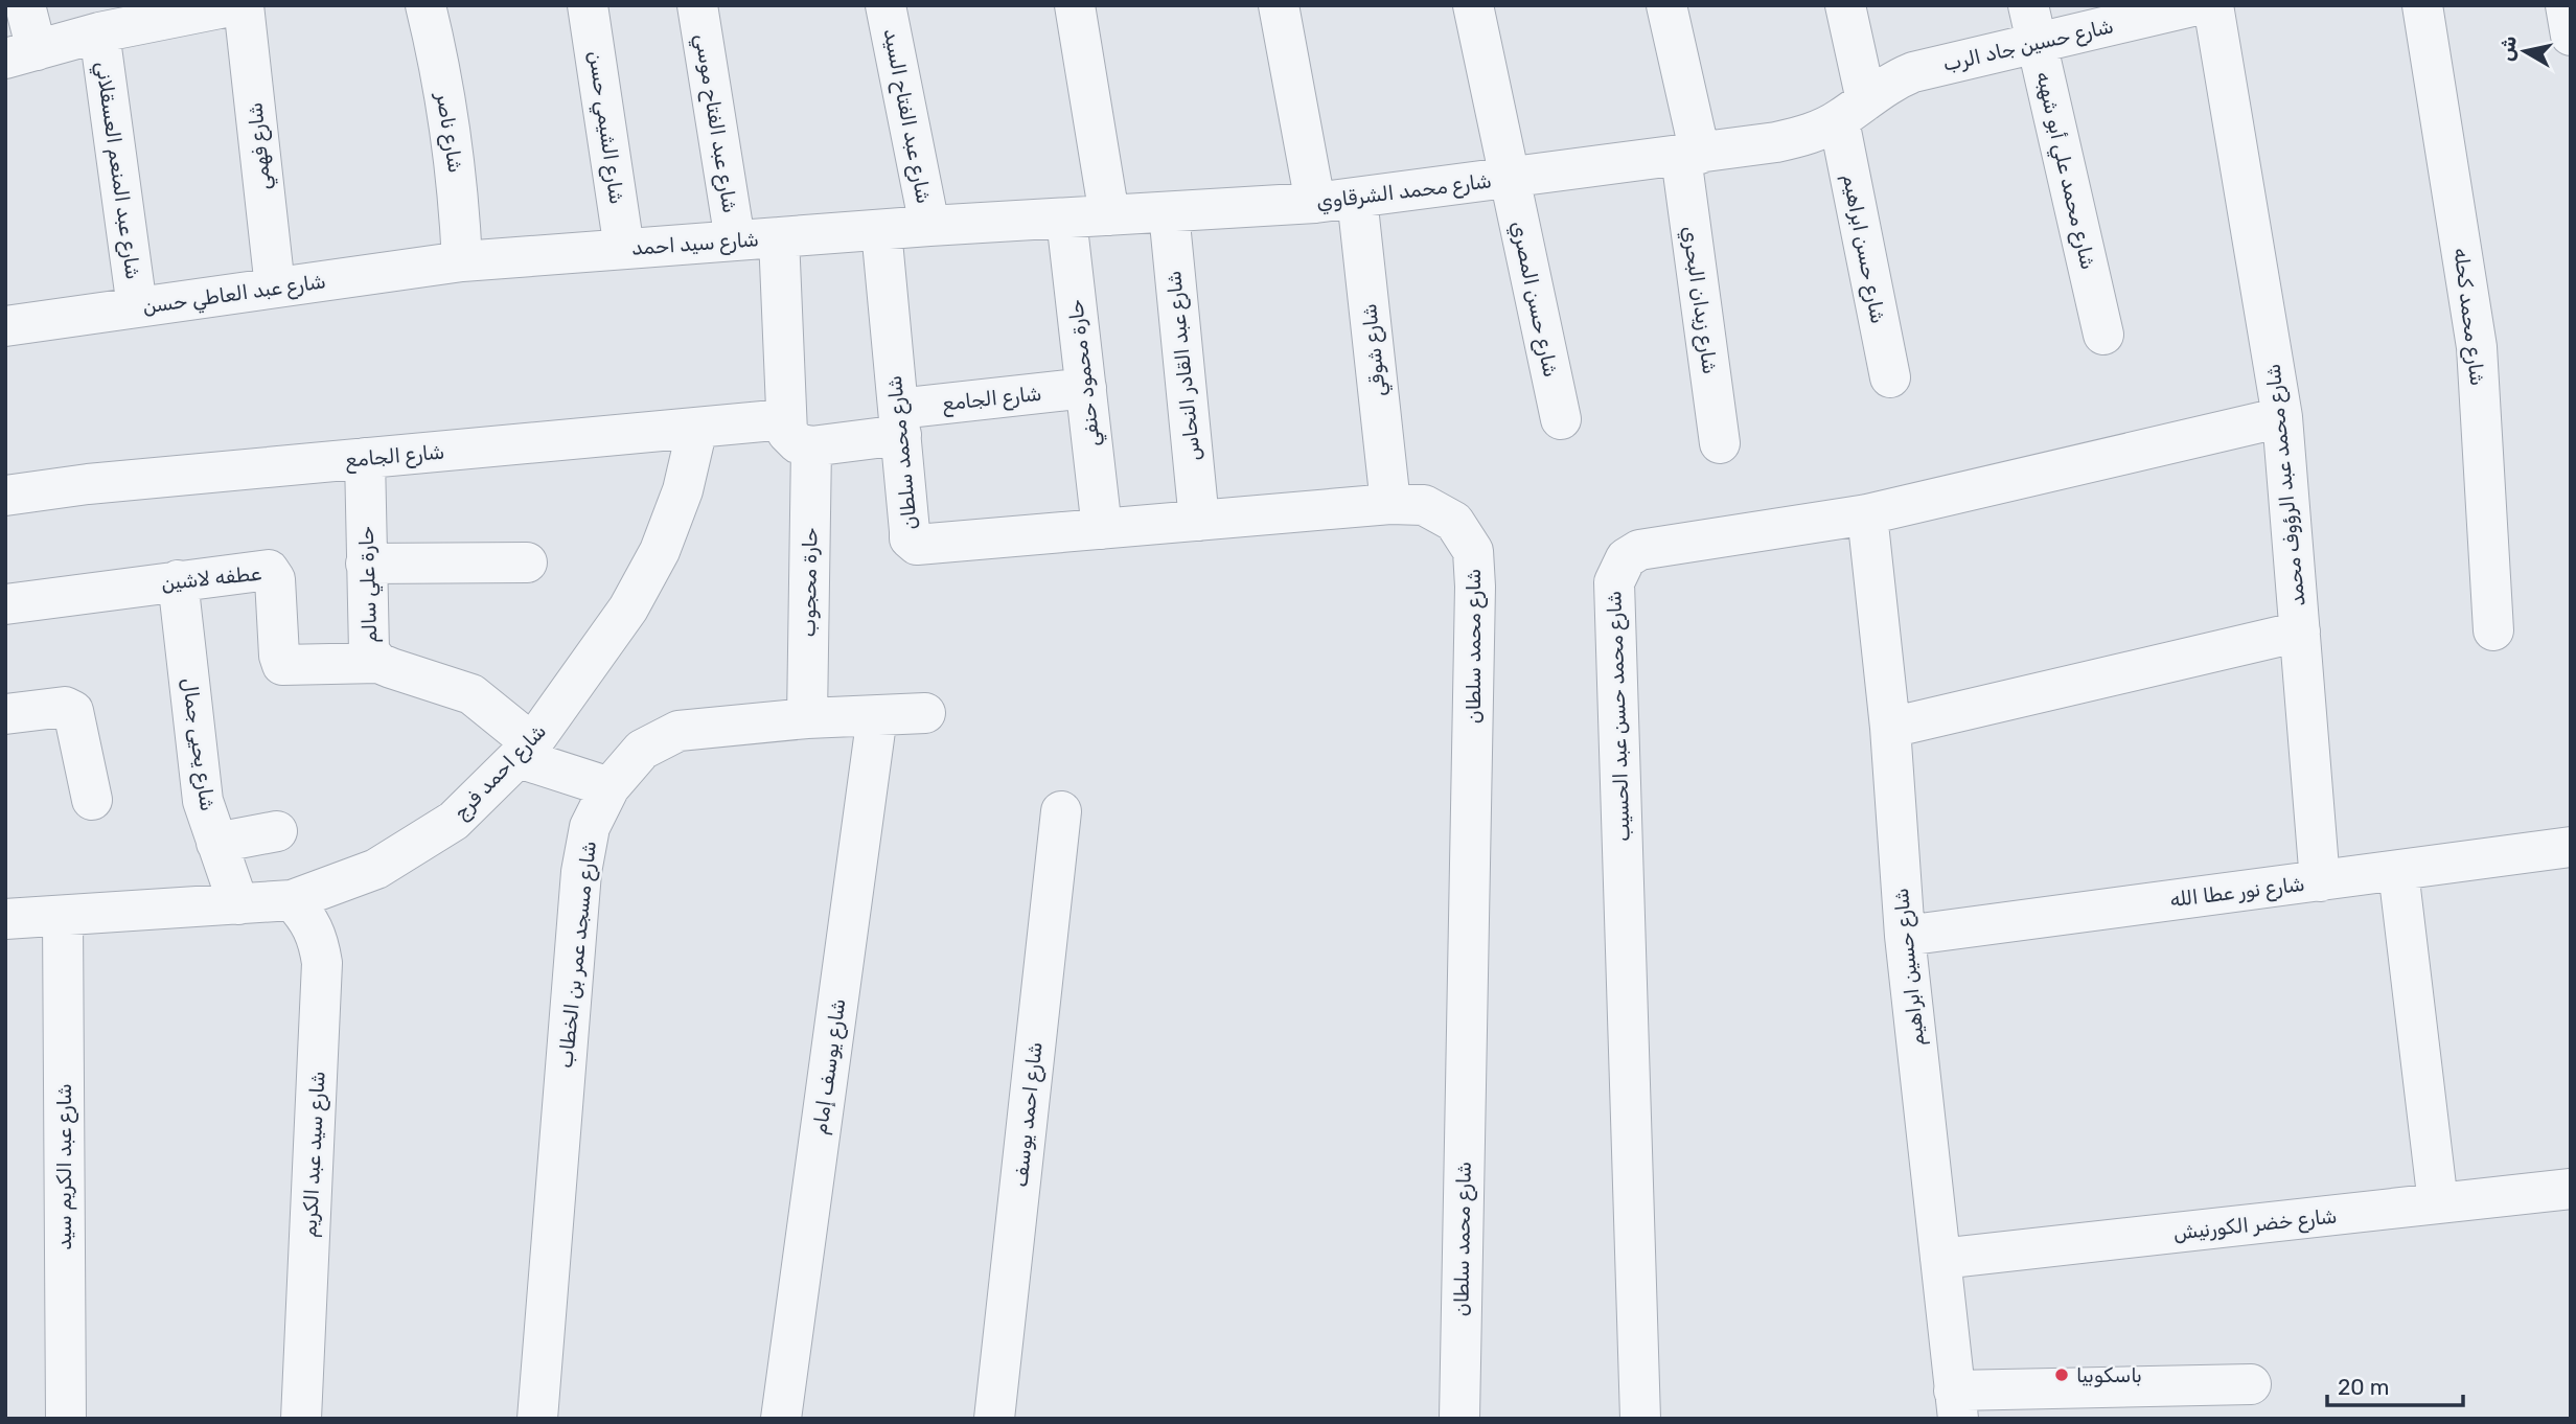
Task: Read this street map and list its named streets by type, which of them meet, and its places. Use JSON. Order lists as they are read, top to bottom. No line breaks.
{"streets":{"street":["شارع حسين جاد الرب","شارع عبد الفتاح السيد","شارع عبد الفتاح موسي","شارع الشيمي حسن","شارع ناصر","شارع فهمي","شارع عبد المنعم العسقلاني","شارع محمد علي أبو شهبه","شارع محمد الشرقاوي","شارع سيد احمد","شارع حسن ابراهيم","شارع عبد العاطي حسن","شارع حسن المصري","شارع زيدان البحري","شارع محمد كحله","شارع شوقي","شارع عبد القادر النحاس","حارة محمود حنفي","شارع الجامع","شارع محمد سلطان","شارع محمد عبد الرؤوف محمد","عطفه لاشين","حارة محجوب","حارة علي سالم","شارع محمد حسن عبد الحسيب","شارع يحيى جمال","شارع احمد فرج","شارع نور عطا الله","شارع مسجد عمر بن الخطاب","شارع حسين ابراهيم","شارع يوسف إمام","شارع احمد يوسف","شارع سيد عبد الكريم","شارع عبد الكريم سيد","شارع خضر الكورنيش"]},"crossings":[["شارع حسين جاد الرب","شارع محمد علي أبو شهبه"],["شارع حسين جاد الرب","شارع محمد الشرقاوي"],["شارع حسين جاد الرب","شارع حسن ابراهيم"],["شارع عبد الفتاح السيد","شارع محمد الشرقاوي"],["شارع عبد الفتاح السيد","شارع سيد احمد"],["شارع عبد الفتاح موسي","شارع سيد احمد"],["شارع الشيمي حسن","شارع سيد احمد"],["شارع ناصر","شارع سيد احمد"],["شارع ناصر","شارع عبد العاطي حسن"],["شارع فهمي","شارع عبد العاطي حسن"],["شارع عبد المنعم العسقلاني","شارع عبد العاطي حسن"],["شارع محمد الشرقاوي","شارع سيد احمد"],["شارع محمد الشرقاوي","شارع حسن ابراهيم"],["شارع محمد الشرقاوي","شارع حسن المصري"],["شارع محمد الشرقاوي","شارع زيدان البحري"],["شارع محمد الشرقاوي","شارع شوقي"],["شارع محمد الشرقاوي","شارع عبد القادر النحاس"],["شارع محمد الشرقاوي","حارة محمود حنفي"],["شارع سيد احمد","شارع عبد العاطي حسن"],["شارع سيد احمد","شارع محمد سلطان"],["شارع سيد احمد","حارة محجوب"],["شارع شوقي","شارع محمد سلطان"],["شارع عبد القادر النحاس","شارع محمد سلطان"],["حارة محمود حنفي","شارع الجامع"],["حارة محمود حنفي","شارع محمد سلطان"],["شارع الجامع","شارع محمد سلطان"],["شارع الجامع","حارة محجوب"],["شارع الجامع","حارة علي سالم"],["شارع الجامع","شارع احمد فرج"],["شارع محمد عبد الرؤوف محمد","شارع محمد حسن عبد الحسيب"],["شارع محمد عبد الرؤوف محمد","شارع نور عطا الله"],["عطفه لاشين","حارة علي سالم"],["عطفه لاشين","شارع يحيى جمال"],["حارة محجوب","شارع مسجد عمر بن الخطاب"],["حارة علي سالم","شارع احمد فرج"],["شارع محمد حسن عبد الحسيب","شارع حسين ابراهيم"],["شارع يحيى جمال","شارع احمد فرج"],["شارع احمد فرج","شارع سيد عبد الكريم"],["شارع احمد فرج","شارع عبد الكريم سيد"],["شارع نور عطا الله","شارع حسين ابراهيم"],["شارع مسجد عمر بن الخطاب","شارع يوسف إمام"],["شارع حسين ابراهيم","شارع خضر الكورنيش"]],"places":["باسكوبيا"],"scale_bar":"20 m","north":"left"}
